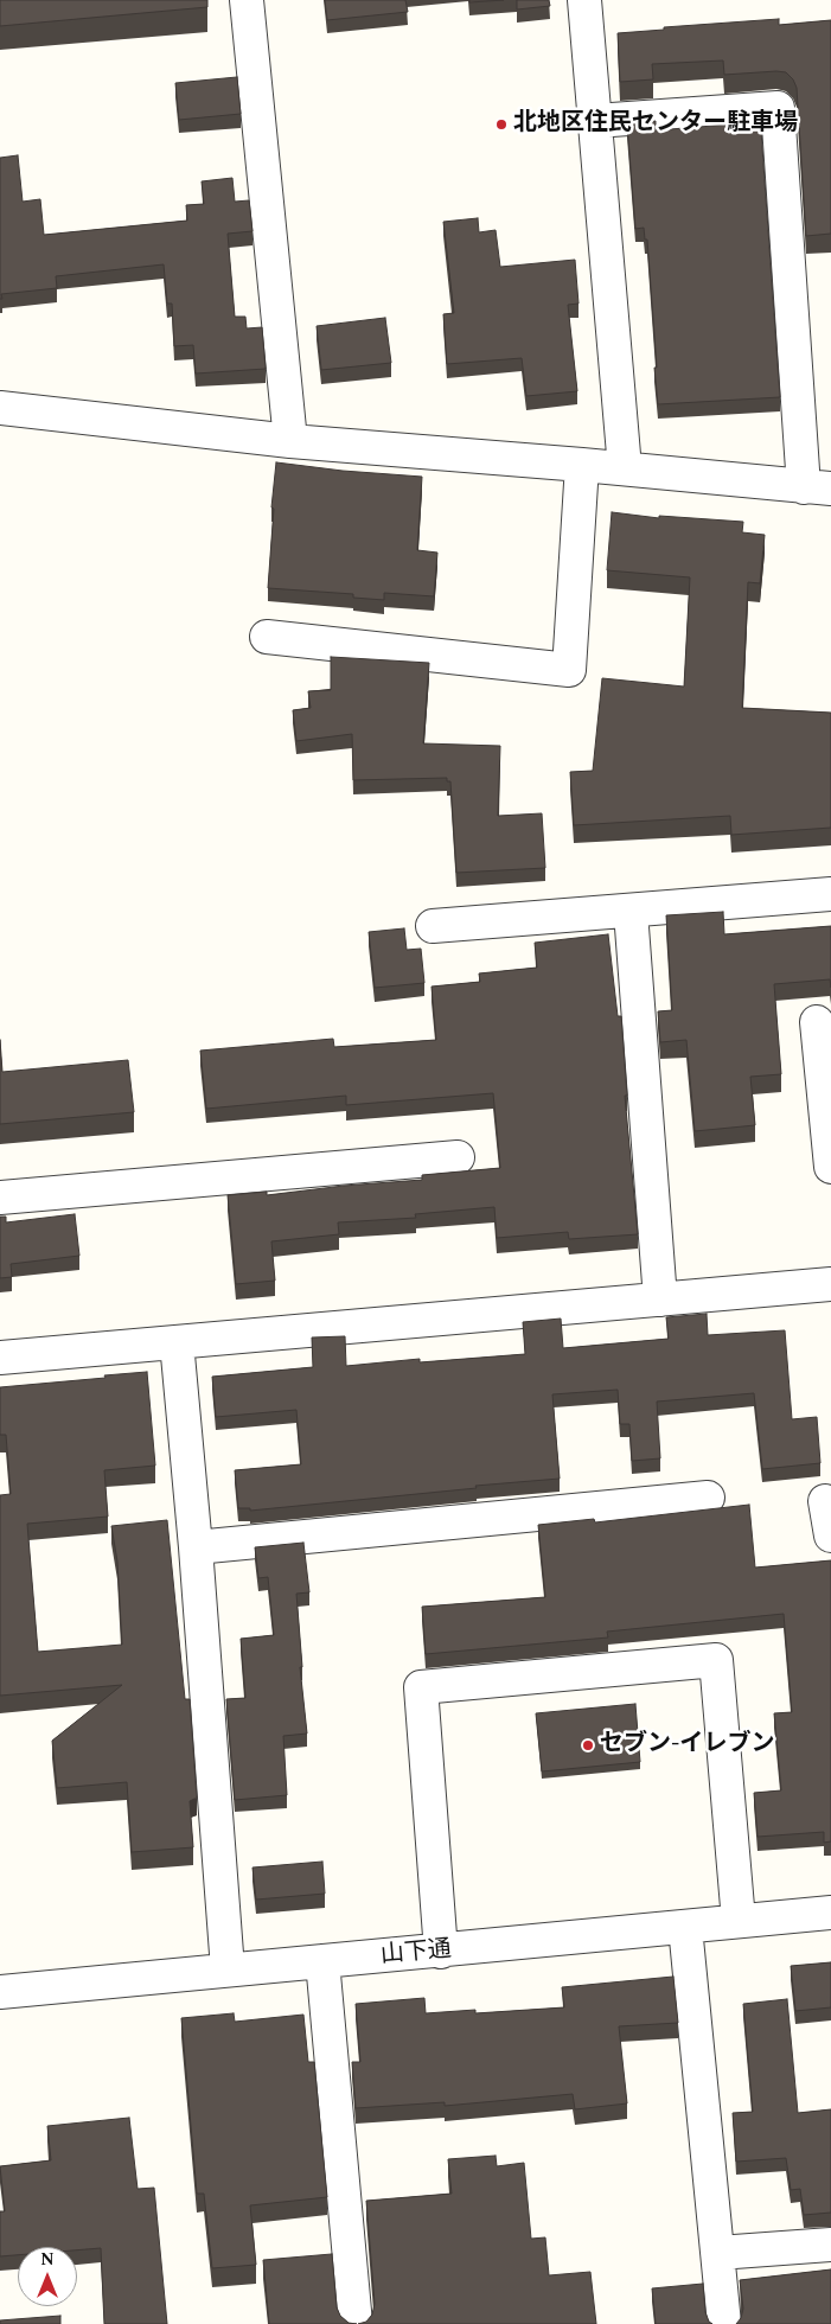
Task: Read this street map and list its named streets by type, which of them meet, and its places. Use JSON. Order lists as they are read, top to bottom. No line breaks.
{"streets":{"street":["山下通"]},"places":["北地区住民センター駐車場","セブン-イレブン"],"north":"top"}
